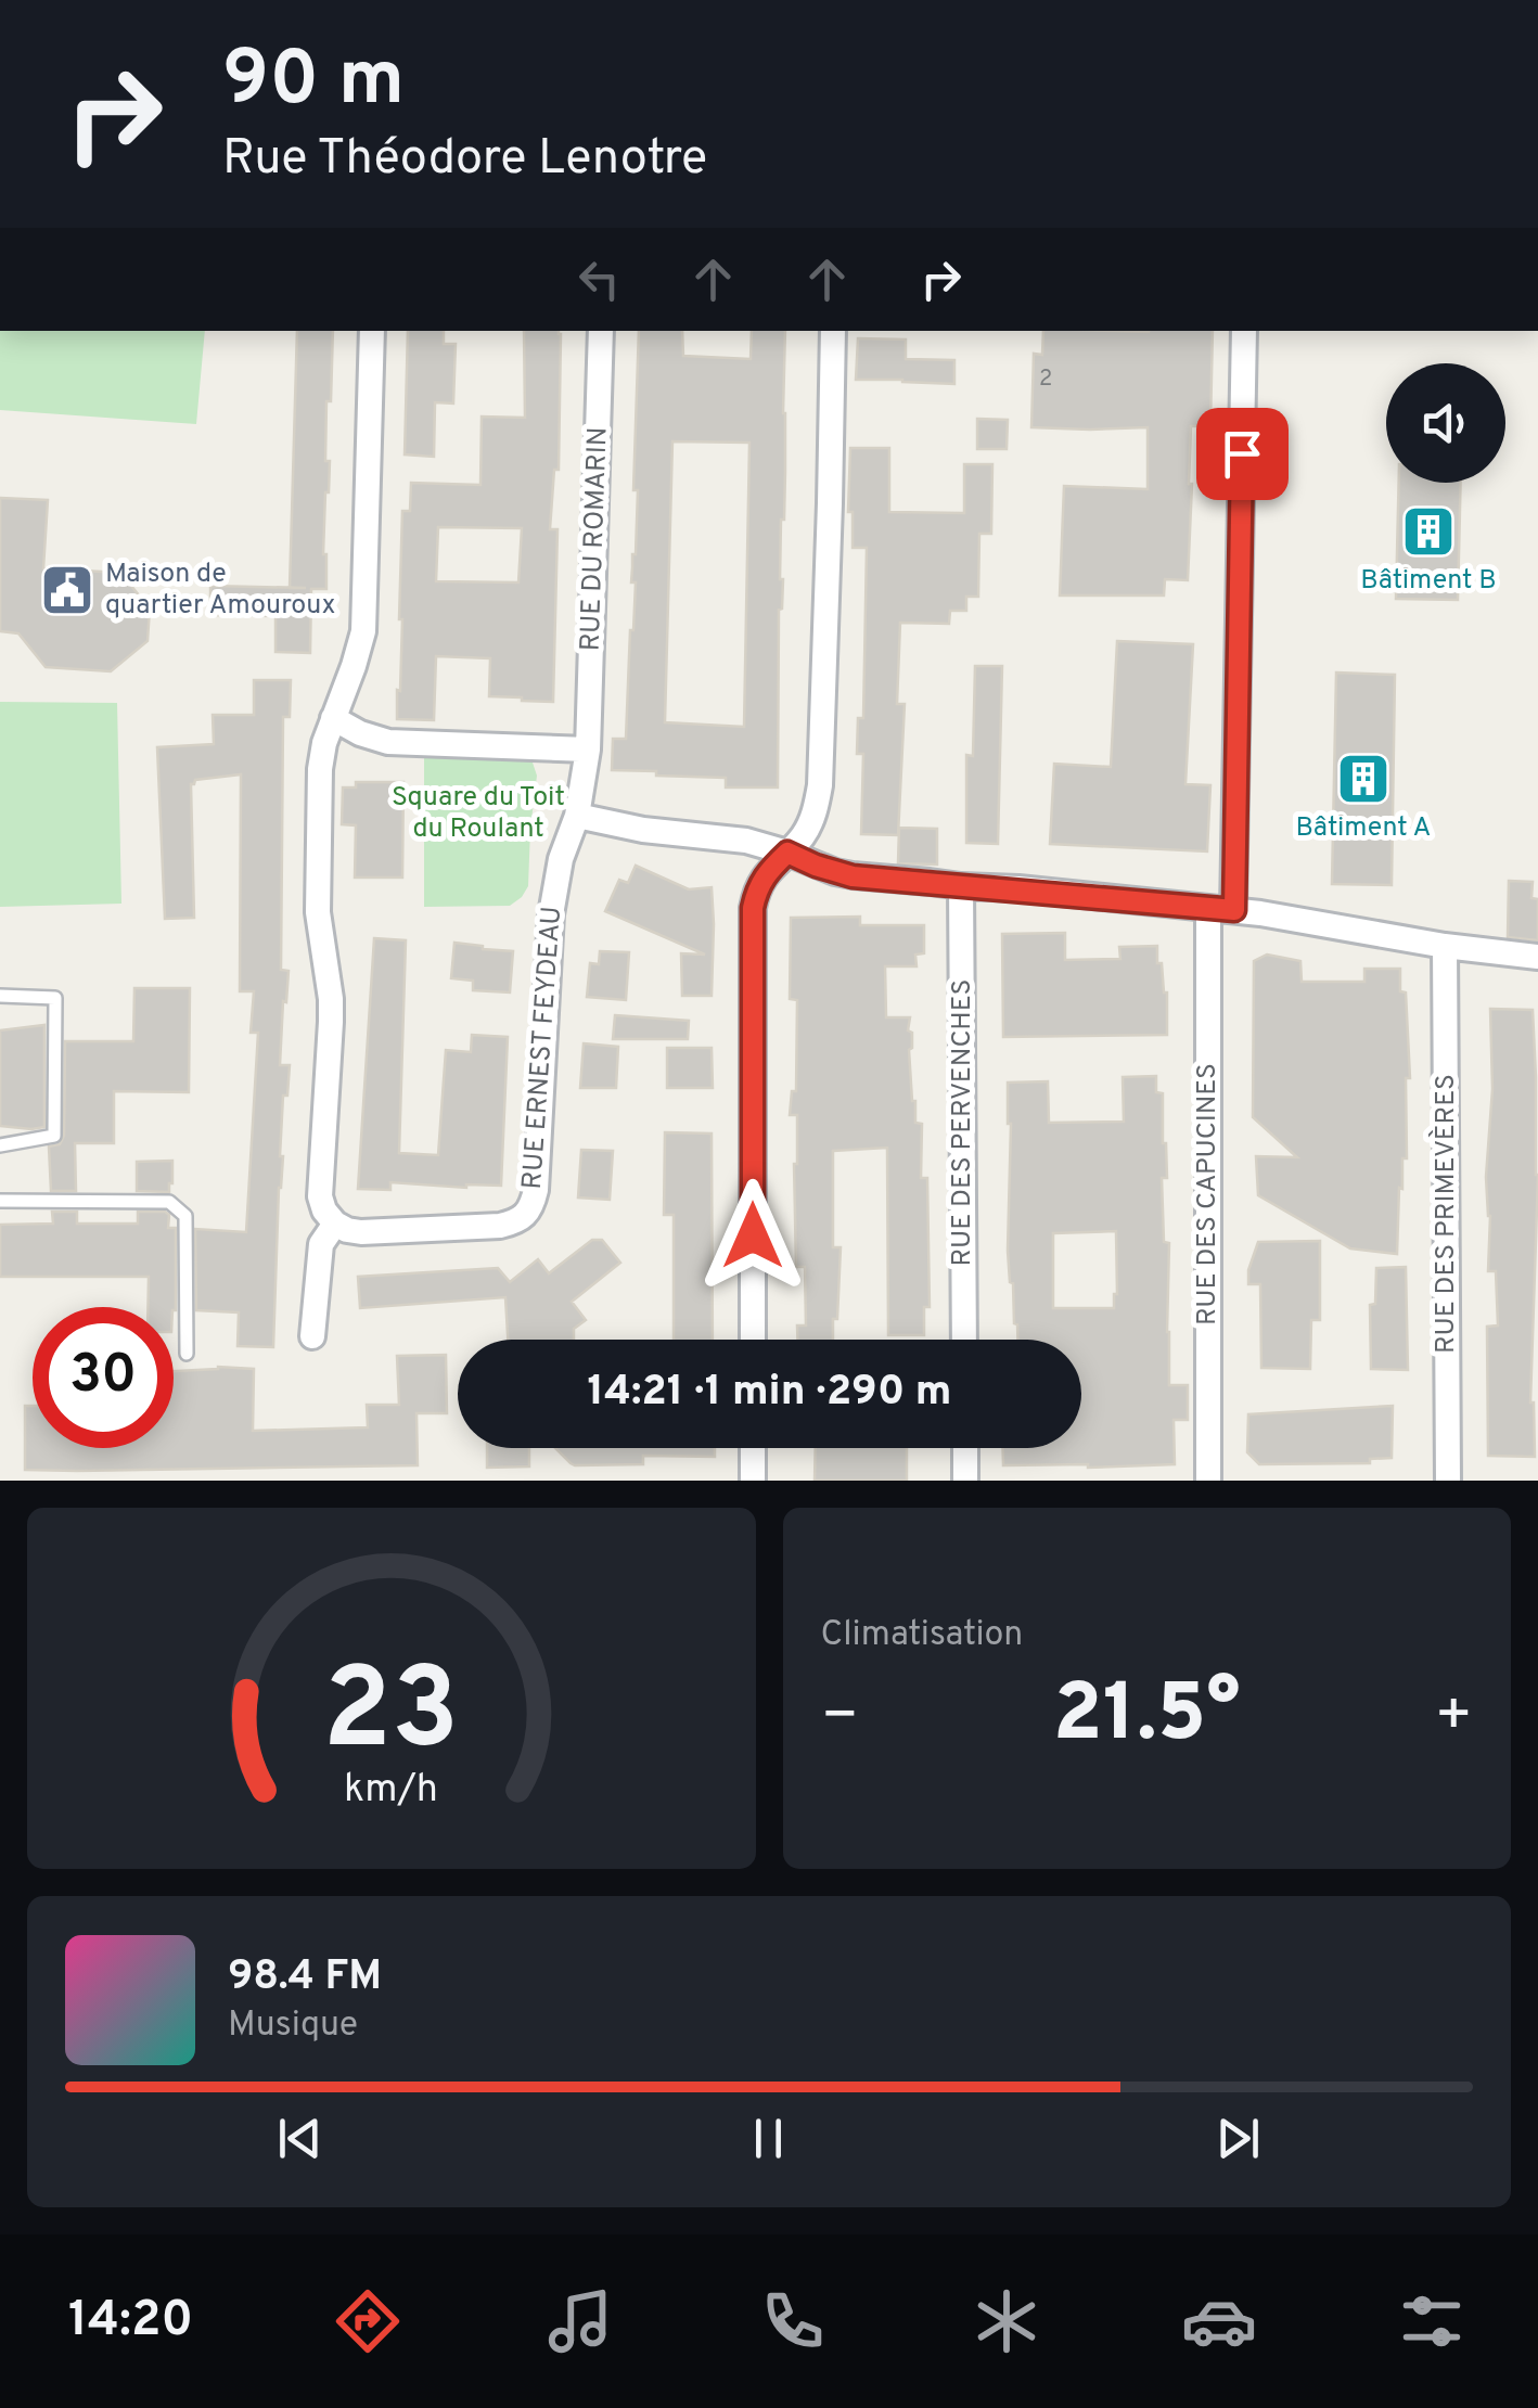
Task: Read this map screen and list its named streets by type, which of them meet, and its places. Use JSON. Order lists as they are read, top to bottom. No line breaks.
{"streets":{"street":["RUE DU ROMARIN","RUE ERNEST FEYDEAU","RUE DES PERVENCHES","RUE DES CAPUCINES","RUE DES PRIMEVÈRES"]},"crossings":[["RUE DU ROMARIN","RUE ERNEST FEYDEAU"]],"parks":["Square du Toit du Roulant"],"places":{"building":["Bâtiment B","Bâtiment A"],"public building":["Maison de quartier Amouroux"]},"house_numbers":["2"],"page":{"turn":["90 m","Rue Théodore Lenotre"],"limit":"30","trip":"14:21 · 1 min · 290 m","tile":"Climatisation","heat":["−","21.5°","+"],"song":["98.4 FM","Musique"],"tabs":"14:20","gauge":["23","km/h"]}}
